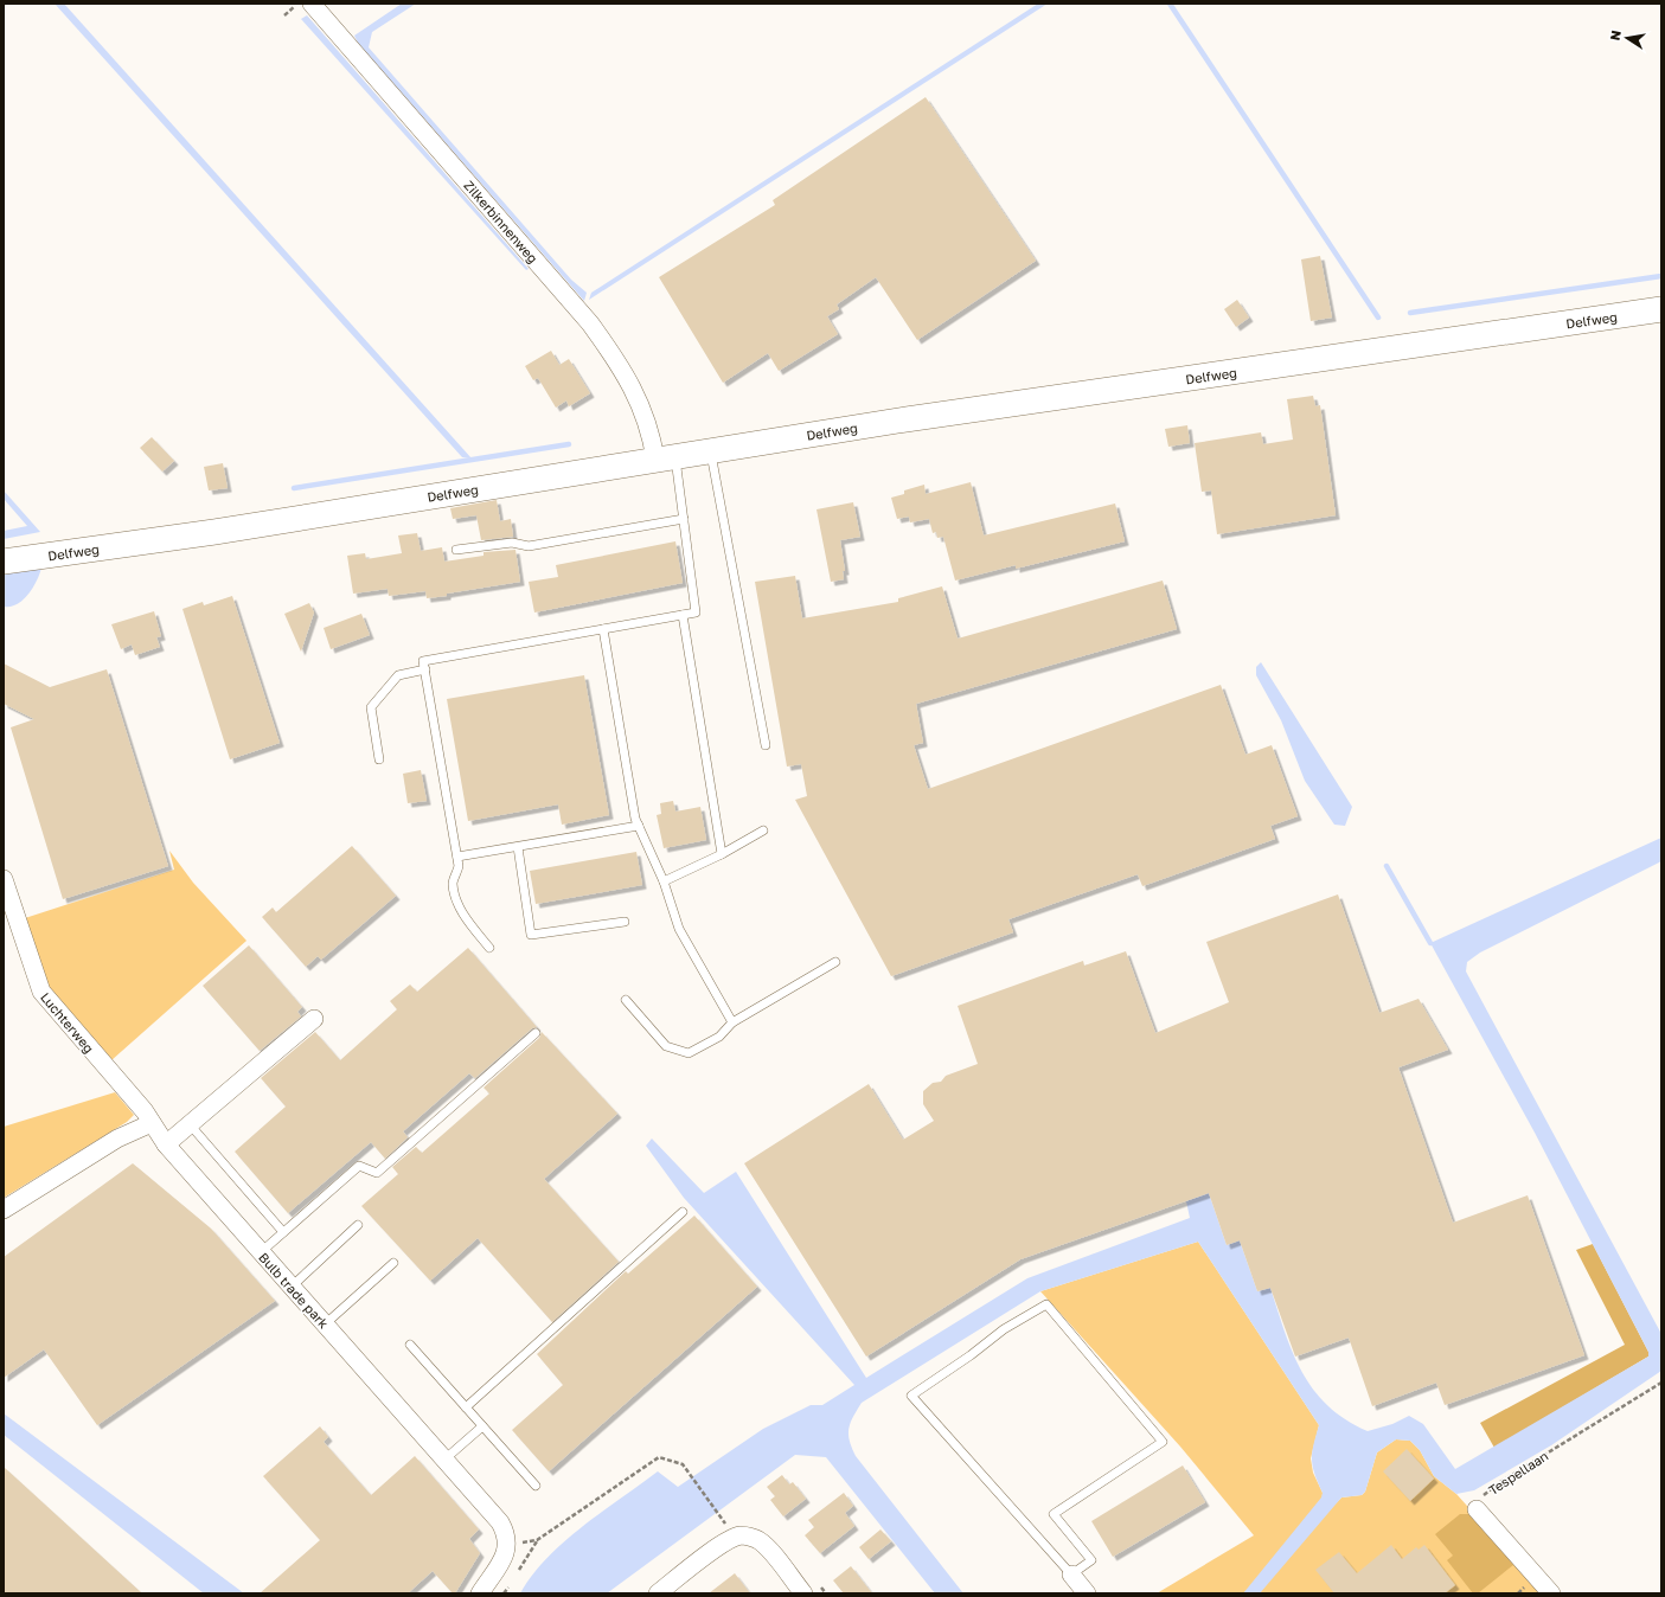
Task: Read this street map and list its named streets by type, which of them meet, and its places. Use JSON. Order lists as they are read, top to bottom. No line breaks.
{"streets":{"main road":["Delfweg"],"street":["Zilkerbinnenweg","Luchterweg","Bulb trade park"],"path":["Tespellaan"]},"crossings":[["Zilkerbinnenweg","Delfweg"],["Luchterweg","Bulb trade park"]],"north":"left"}
